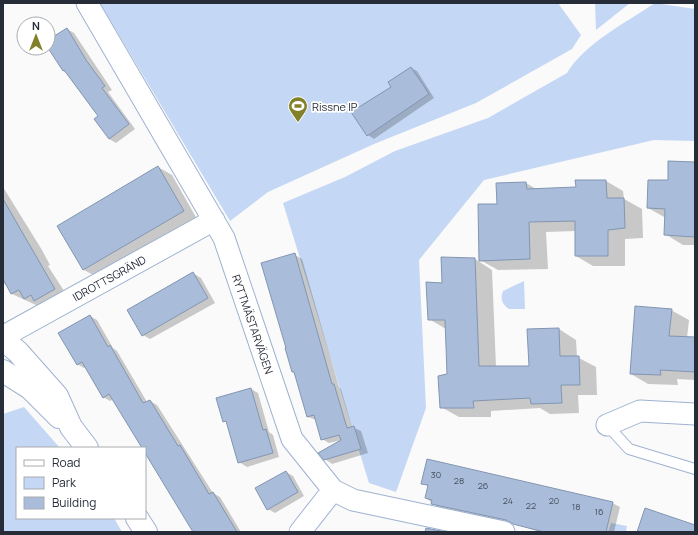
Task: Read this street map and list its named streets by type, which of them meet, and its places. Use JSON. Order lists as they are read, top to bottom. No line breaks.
{"streets":{"street":["IDROTTSGRÄND","RYTTMÄSTARVÄGEN"]},"crossings":[["IDROTTSGRÄND","RYTTMÄSTARVÄGEN"]],"places":{"sports":["Rissne IP"]},"house_numbers":["30","28","26","24","20","22","18","16"],"legend":["Road","Park","Building"],"north":"top"}
